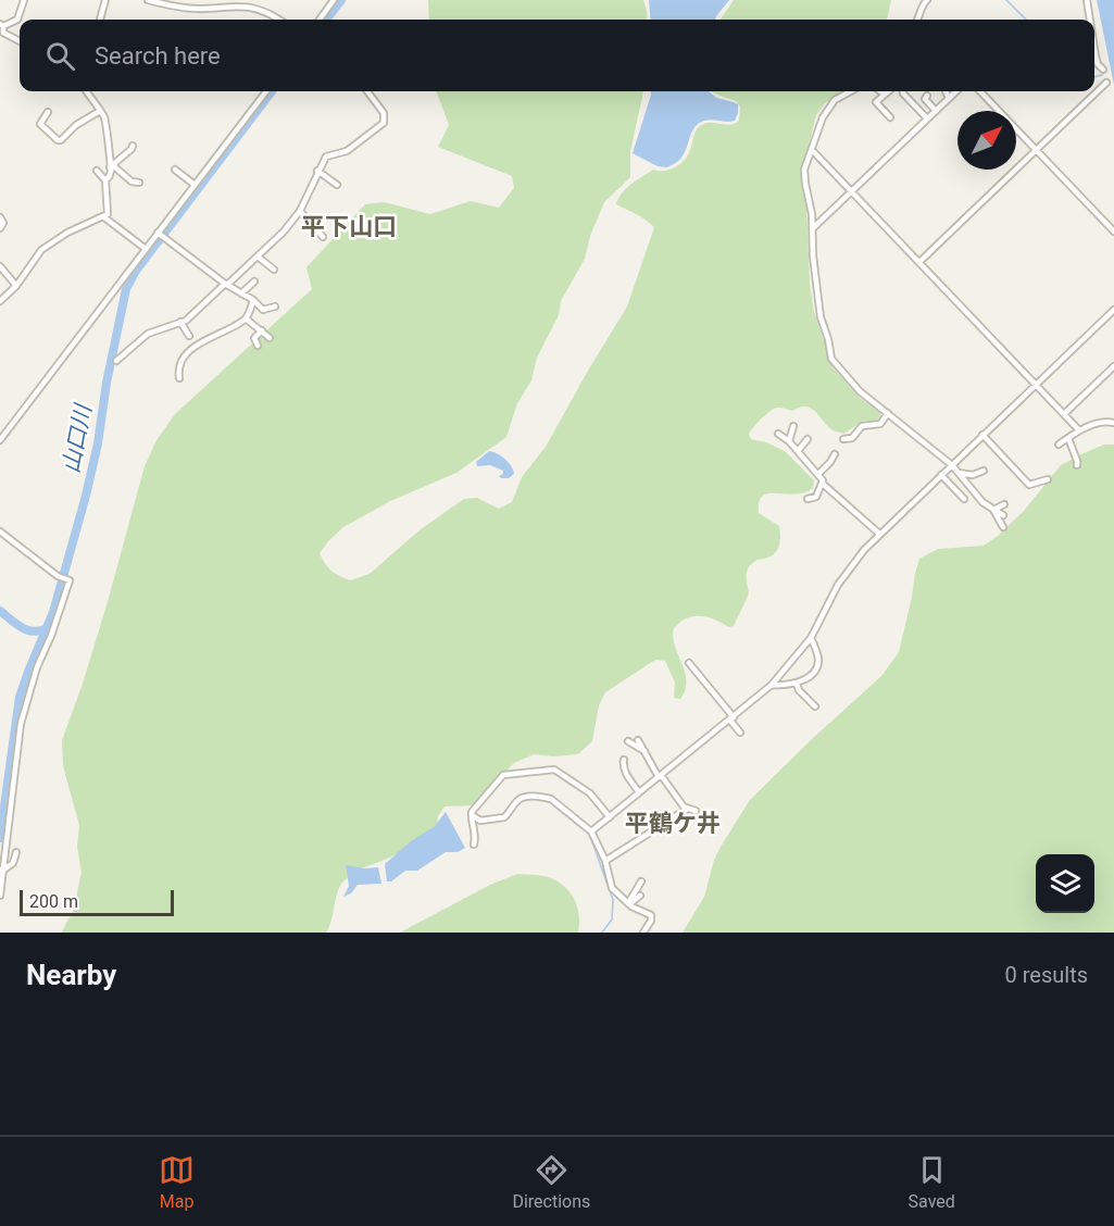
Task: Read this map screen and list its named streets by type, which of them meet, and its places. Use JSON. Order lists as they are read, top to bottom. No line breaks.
{"districts":["平下山口","平鶴ケ井"],"water":["山口川"],"scale_bar":"200 m","north":"top right","page":{"search":"Search here","scale":"200 m","heading":["Nearby","0 results"],"nav":["Map","Directions","Saved"]}}
